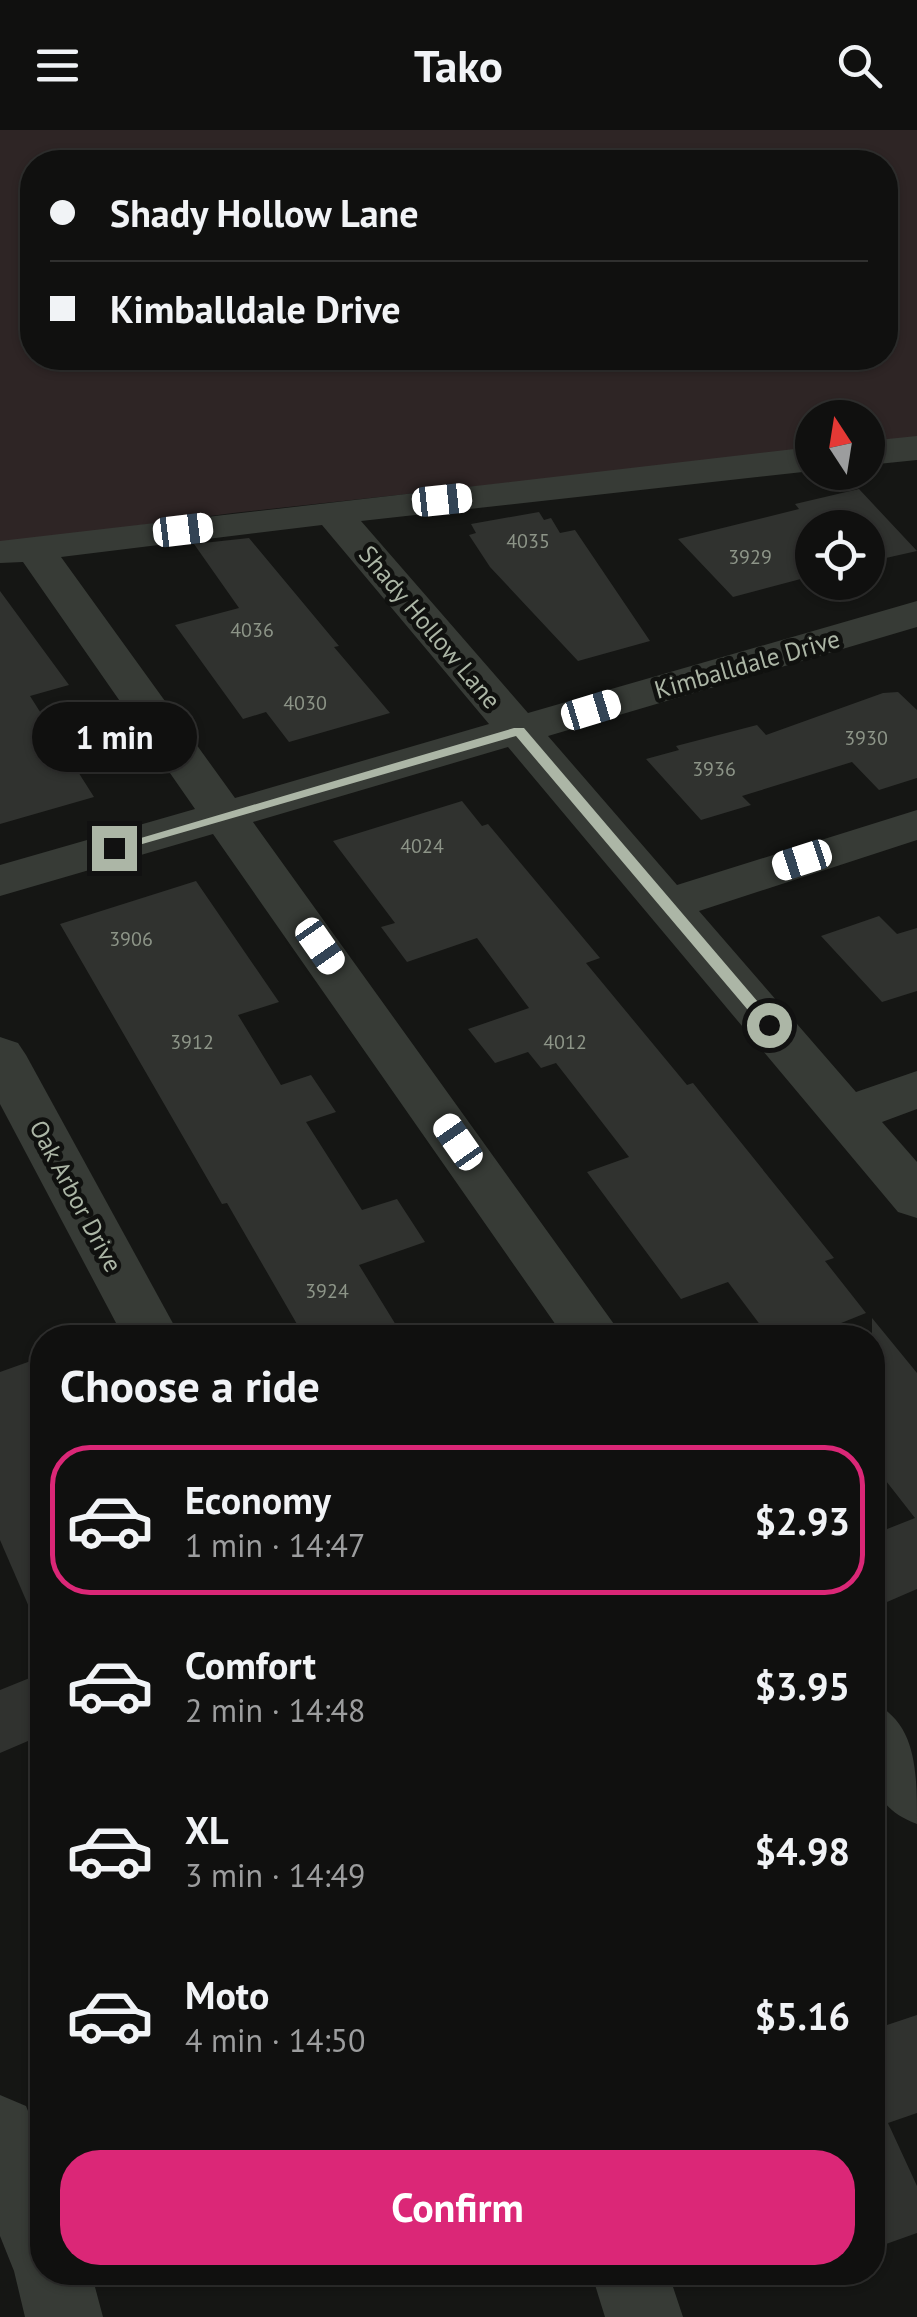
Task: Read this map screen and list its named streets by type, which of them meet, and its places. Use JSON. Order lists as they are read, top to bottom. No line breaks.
{"streets":{"street":["Shady Hollow Lane","Kimballdale Drive","Oak Arbor Drive"]},"crossings":[["Shady Hollow Lane","Kimballdale Drive"]],"house_numbers":["4035","3929","4036","4030","3930","3936","4024","3906","3912","4012","3924"],"north":"top","page":{"header":"Tako","banner":["Shady Hollow Lane","Kimballdale Drive"],"bubble":"1 min","heading":"Choose a ride","list":[{"name":"Economy","note":"1 min · 14:47","value":"$2.93"},{"name":"Comfort","note":"2 min · 14:48","value":"$3.95"},{"name":"XL","note":"3 min · 14:49","value":"$4.98"},{"name":"Moto","note":"4 min · 14:50","value":"$5.16"}],"buttons":"Confirm"}}
